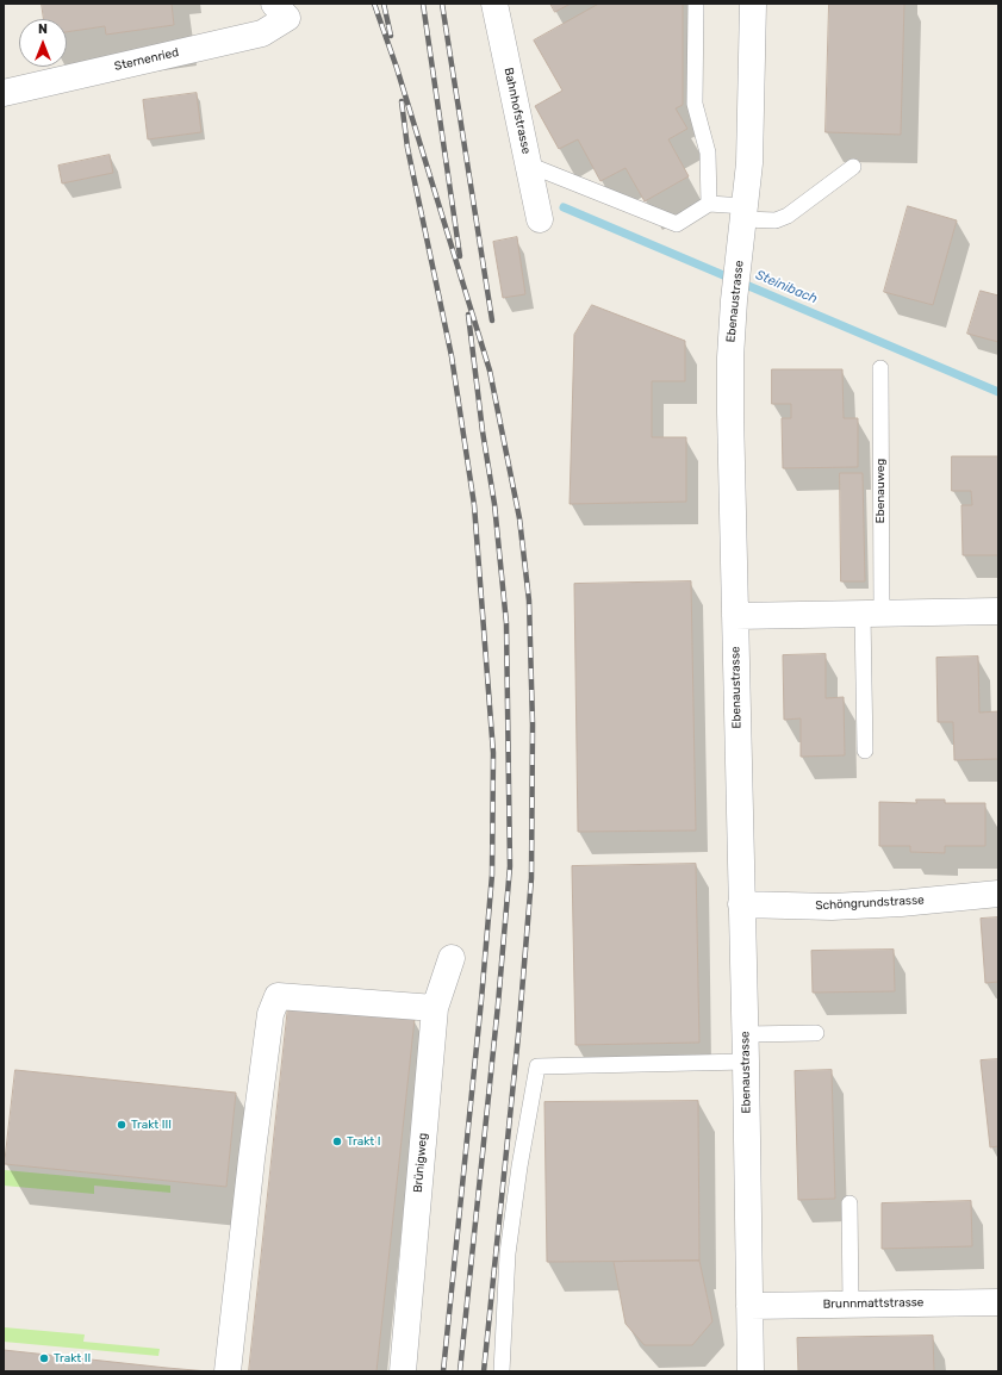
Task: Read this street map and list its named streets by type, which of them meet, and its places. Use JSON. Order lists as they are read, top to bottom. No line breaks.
{"streets":{"street":["Sternenried","Bahnhofstrasse","Ebenaustrasse","Schöngrundstrasse","Brünigweg","Brunnmattstrasse"],"lane":["Ebenauweg"]},"crossings":[["Ebenaustrasse","Schöngrundstrasse"],["Ebenaustrasse","Brunnmattstrasse"]],"water":["Steinibach"],"places":["Trakt III","Trakt I","Trakt II"],"north":"top"}
